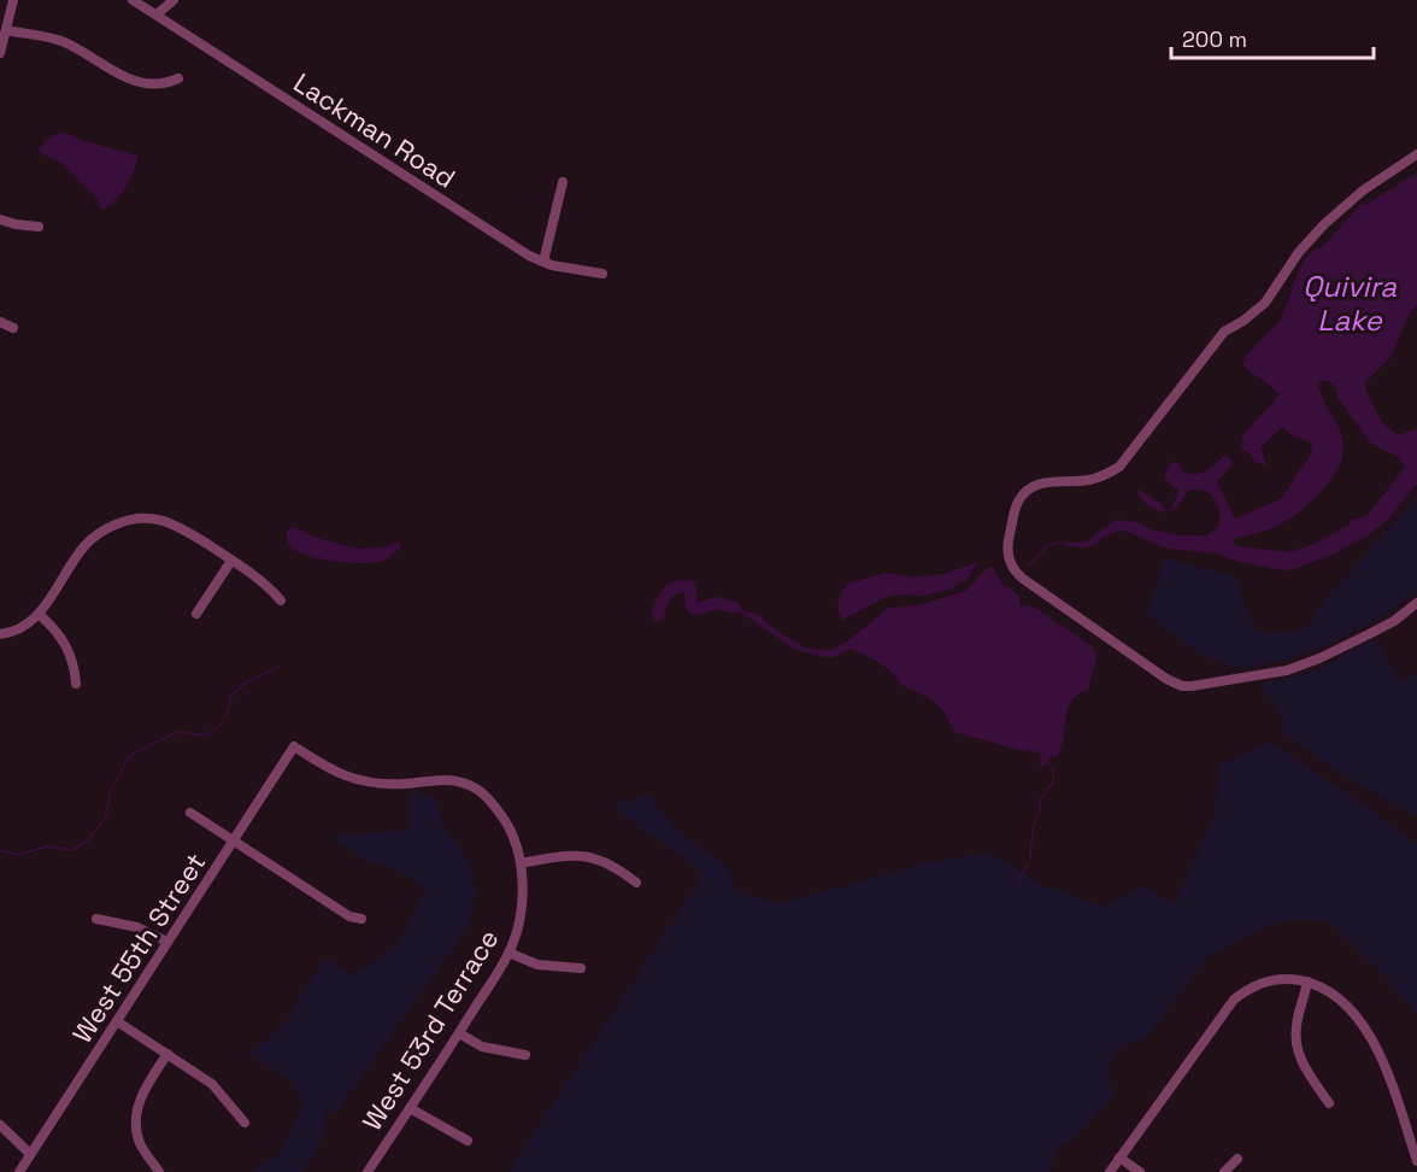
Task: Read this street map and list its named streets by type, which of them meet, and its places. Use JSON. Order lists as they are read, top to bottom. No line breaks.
{"streets":{"street":["Lackman Road","West 55th Street","West 53rd Terrace"]},"crossings":[["West 55th Street","West 53rd Terrace"]],"water":["Quivira Lake"],"scale_bar":"200 m"}
